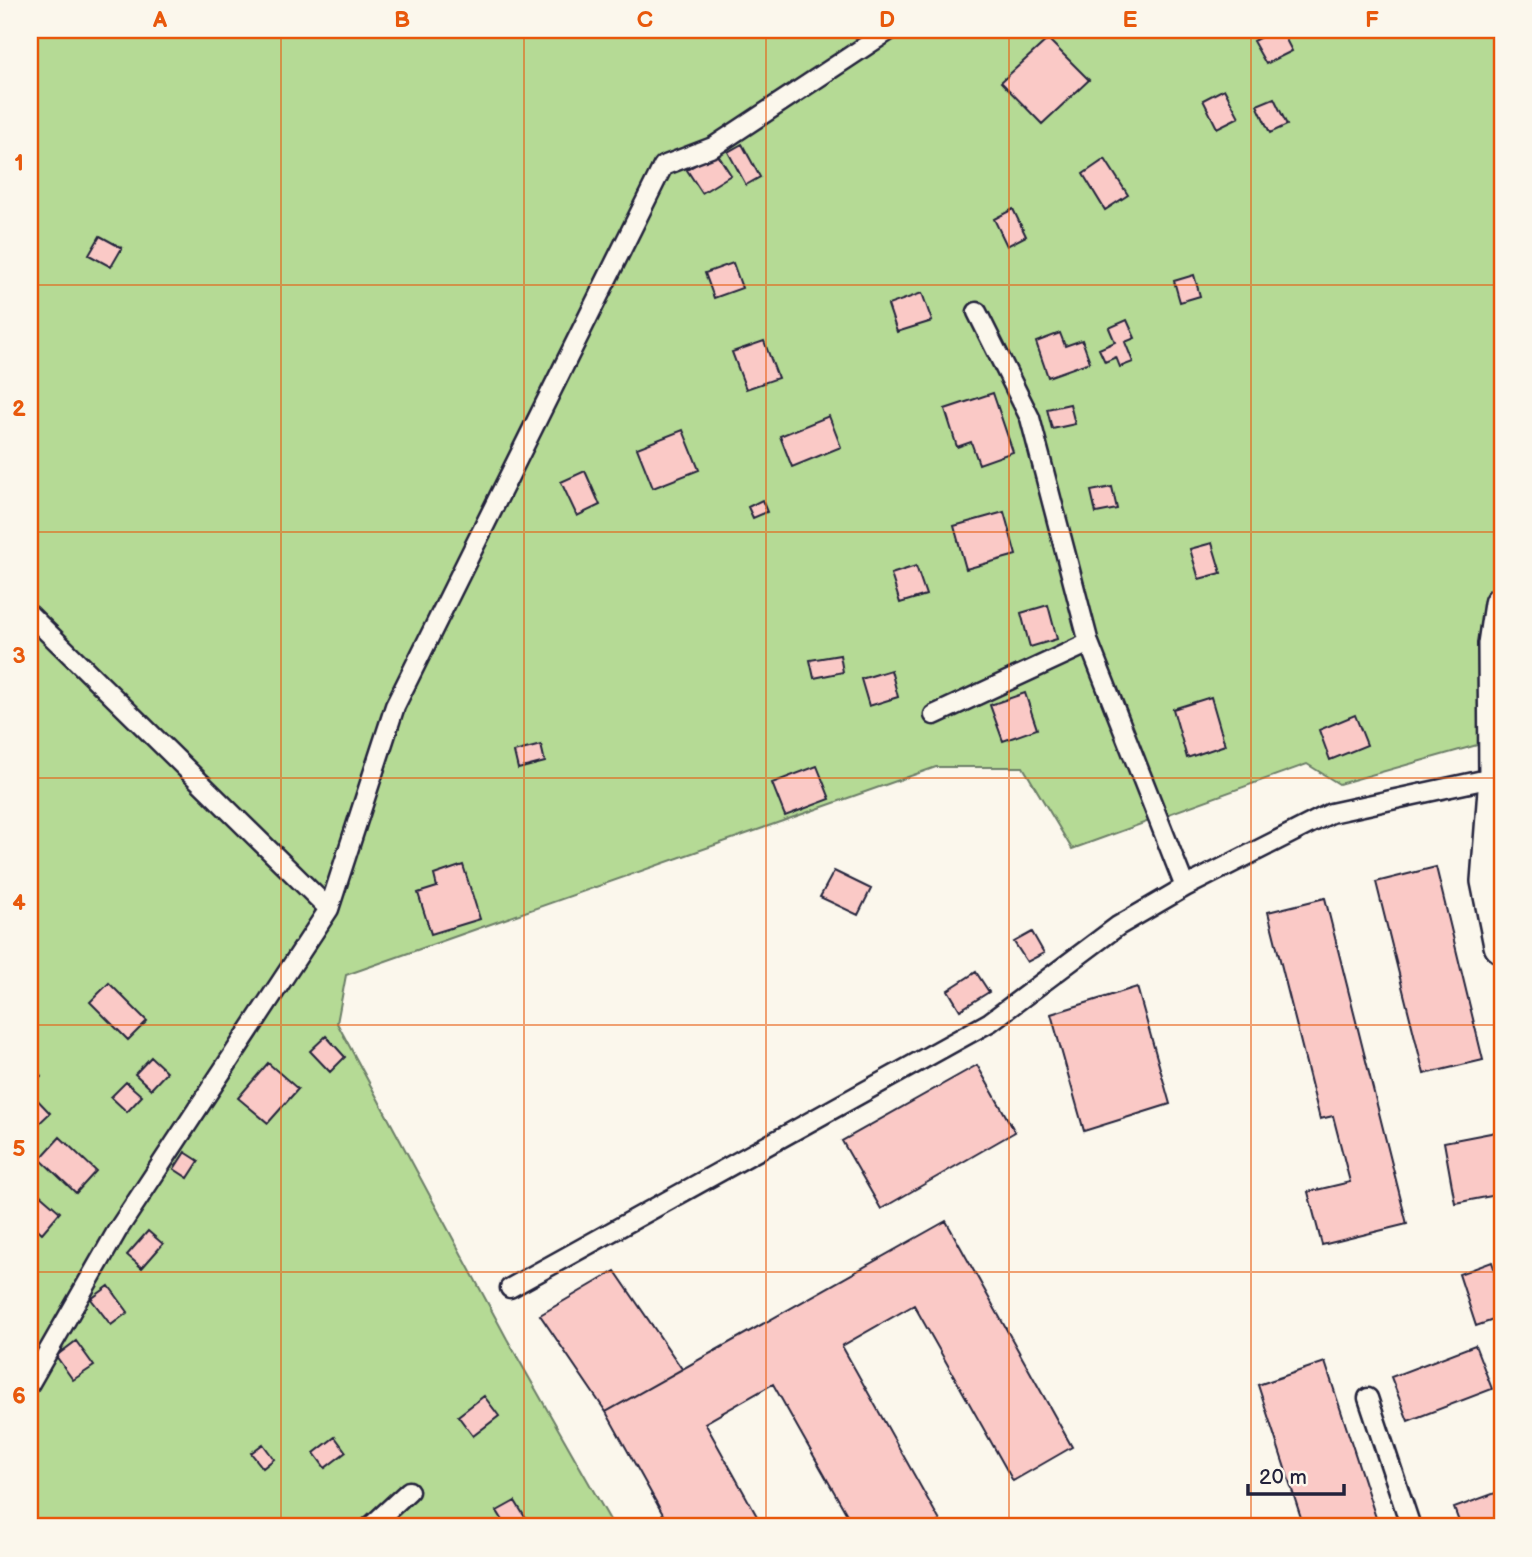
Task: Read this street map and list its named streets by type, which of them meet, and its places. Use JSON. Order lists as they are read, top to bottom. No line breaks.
{"scale_bar":"20 m","grid":{"columns":["A","B","C","D","E","F"],"rows":["1","2","3","4","5","6"]}}
